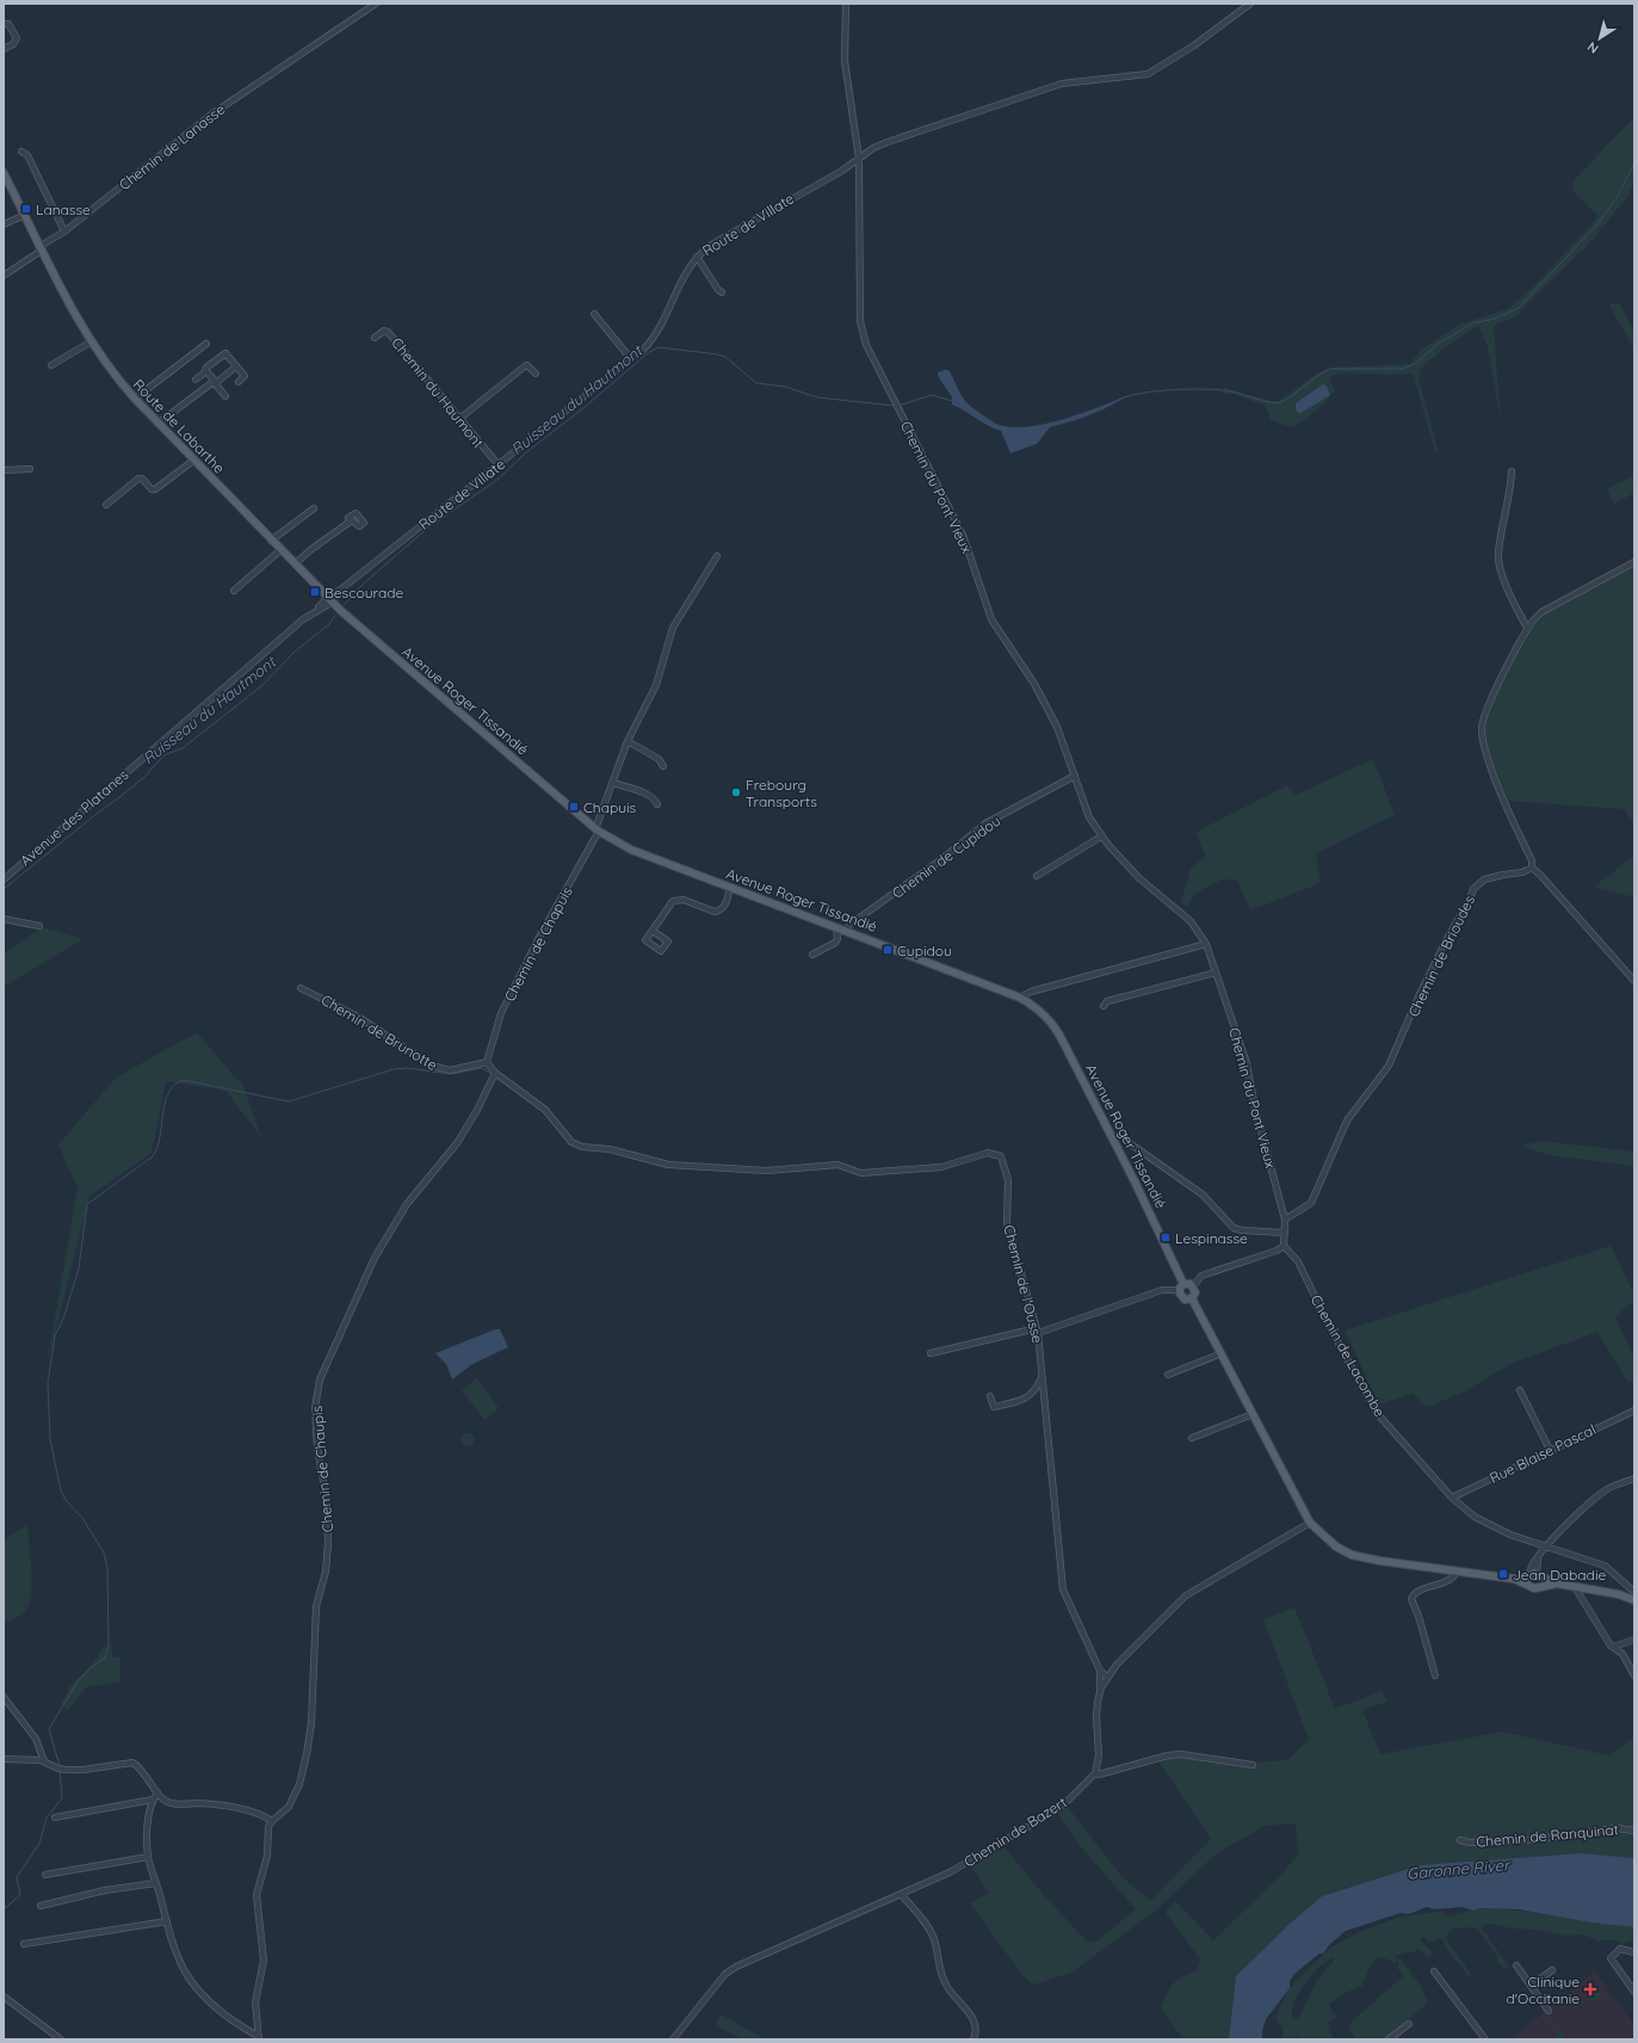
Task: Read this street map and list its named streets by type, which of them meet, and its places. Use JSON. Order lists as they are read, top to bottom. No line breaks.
{"streets":{"main road":["Route de Labarthe","Avenue Roger Tissandié"],"street":["Chemin de Lanasse","Route de Villate","Chemin du Haumont","Chemin du Pont Vieux","Avenue des Platanes","Chemin de Cupidou","Chemin de Chapuis","Chemin de Brioudes","Chemin de Brunotte","Chemin de l'Ousse","Chemin de Lacombe","Rue Blaise Pascal","Chemin de Chaupis","Chemin de Bazert","Chemin de Ranquinat"]},"crossings":[["Chemin de Lanasse","Route de Labarthe"],["Route de Villate","Chemin du Haumont"],["Route de Villate","Route de Labarthe"],["Route de Villate","Chemin du Pont Vieux"],["Route de Villate","Avenue Roger Tissandié"],["Route de Villate","Avenue des Platanes"],["Route de Labarthe","Avenue Roger Tissandié"],["Route de Labarthe","Avenue des Platanes"],["Chemin du Pont Vieux","Chemin de Cupidou"],["Chemin du Pont Vieux","Chemin de Brioudes"],["Avenue Roger Tissandié","Avenue des Platanes"],["Avenue Roger Tissandié","Chemin de Cupidou"],["Avenue Roger Tissandié","Chemin de Chapuis"],["Chemin de Chapuis","Chemin de Brunotte"],["Chemin de Chapuis","Chemin de l'Ousse"],["Chemin de Brunotte","Chemin de l'Ousse"],["Chemin de l'Ousse","Chemin de Chaupis"],["Chemin de Lacombe","Rue Blaise Pascal"]],"water":["Ruisseau du Hautmont","Garonne River"],"places":{"transit":["Lanasse","Bescourade","Chapuis","Cupidou","Lespinasse","Jean Dabadie"],"other":["Frebourg Transports"],"health":["Clinique d'Occitanie"]},"north":"bottom left"}
